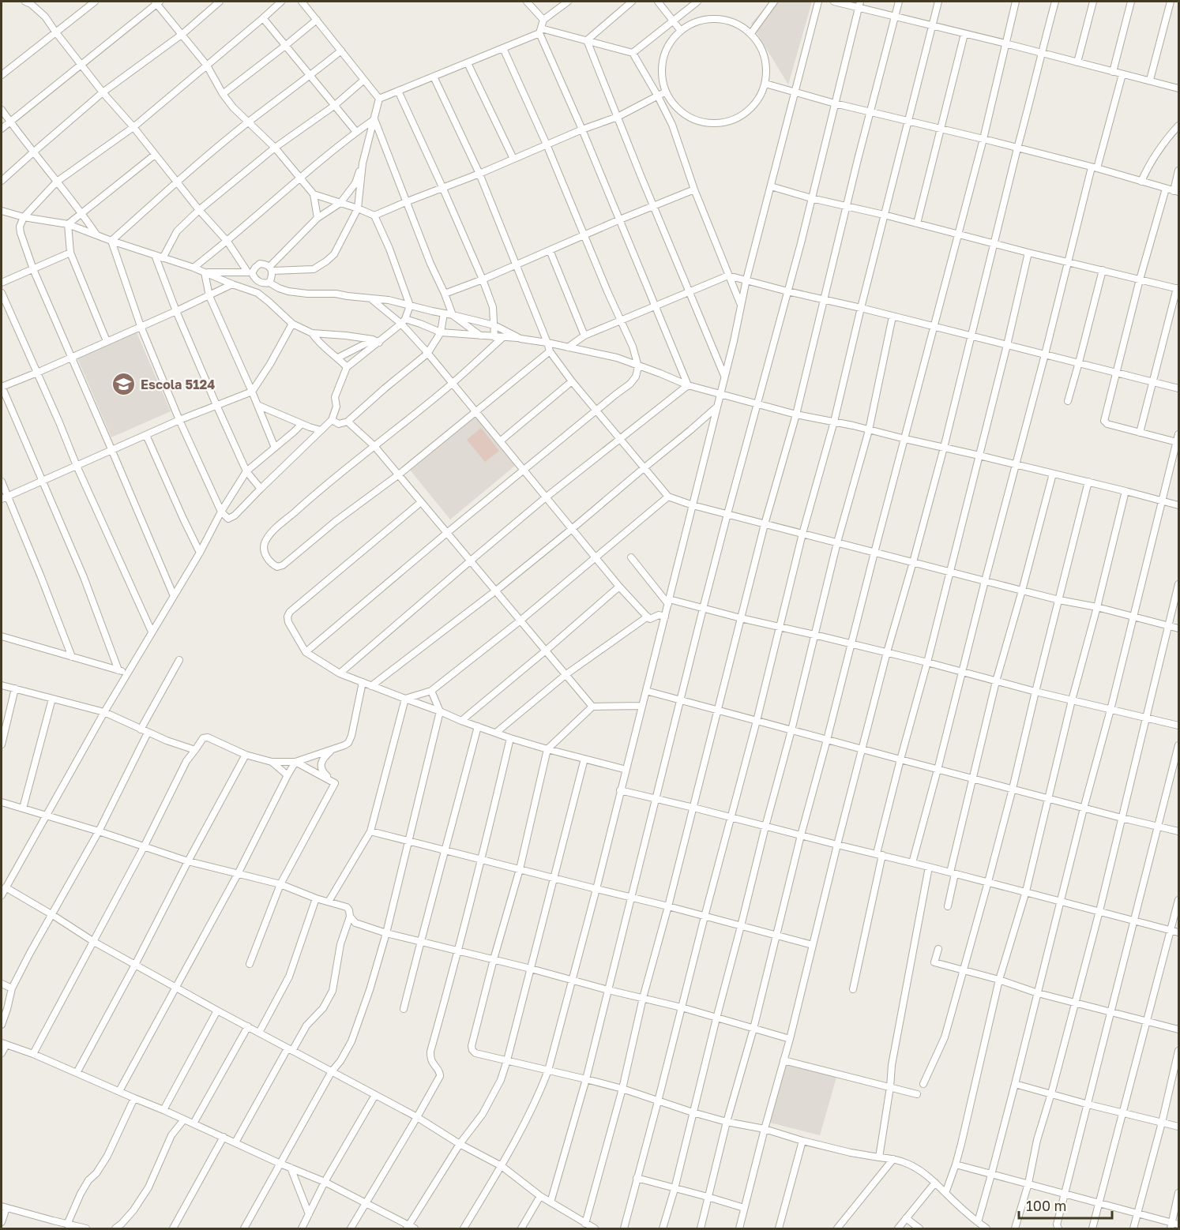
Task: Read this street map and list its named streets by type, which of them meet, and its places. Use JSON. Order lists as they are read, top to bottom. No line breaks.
{"places":{"school or university":["Escola 5124"]},"scale_bar":"100 m"}
